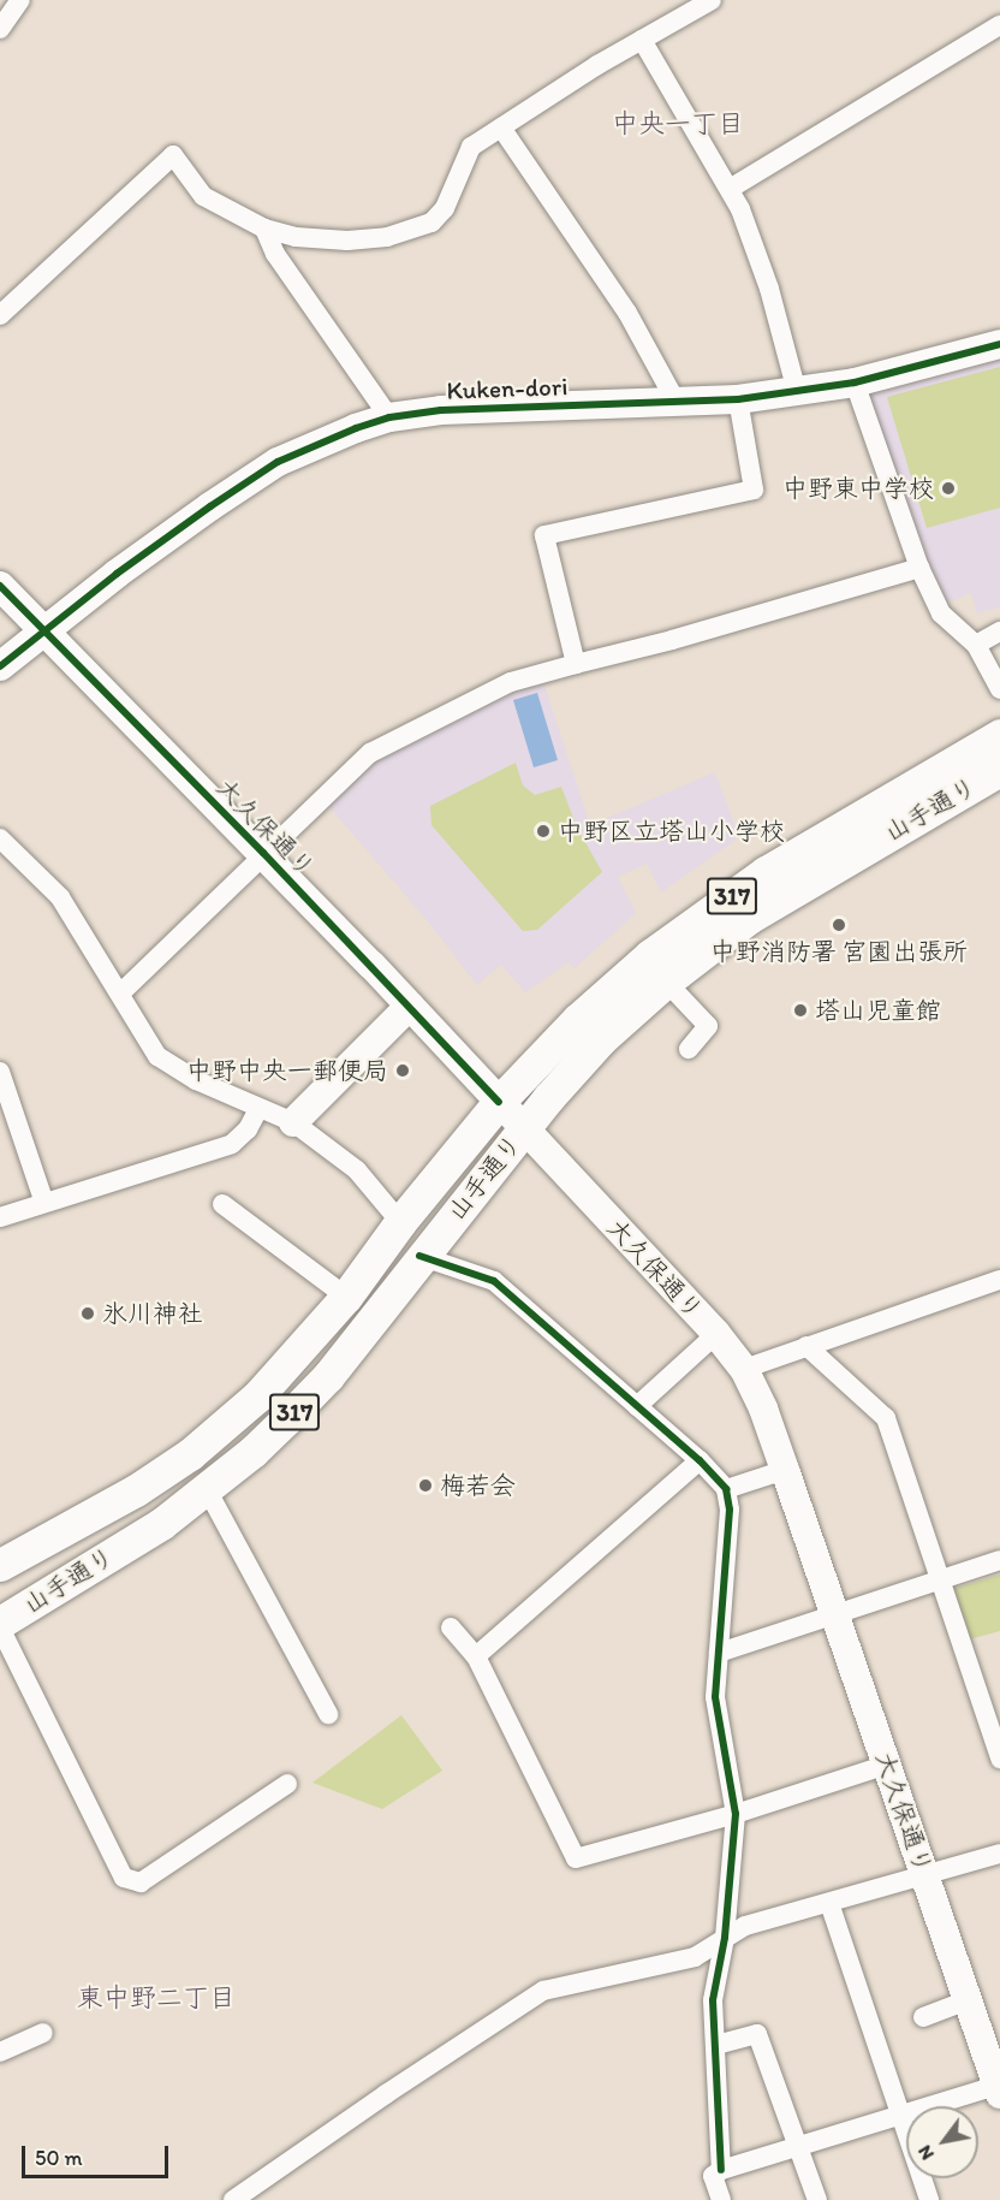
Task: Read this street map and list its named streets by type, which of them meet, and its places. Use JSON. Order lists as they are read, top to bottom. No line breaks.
{"streets":{"main road":["Kuken-dori","山手通り","大久保通り","317"]},"crossings":[["Kuken-dori","大久保通り"],["山手通り","大久保通り"]],"districts":["中央一丁目","東中野二丁目"],"places":["中野東中学校","中野区立塔山小学校","中野消防署 宮園出張所","塔山児童館","中野中央一郵便局","氷川神社","梅若会"],"scale_bar":"50 m","north":"bottom left"}
